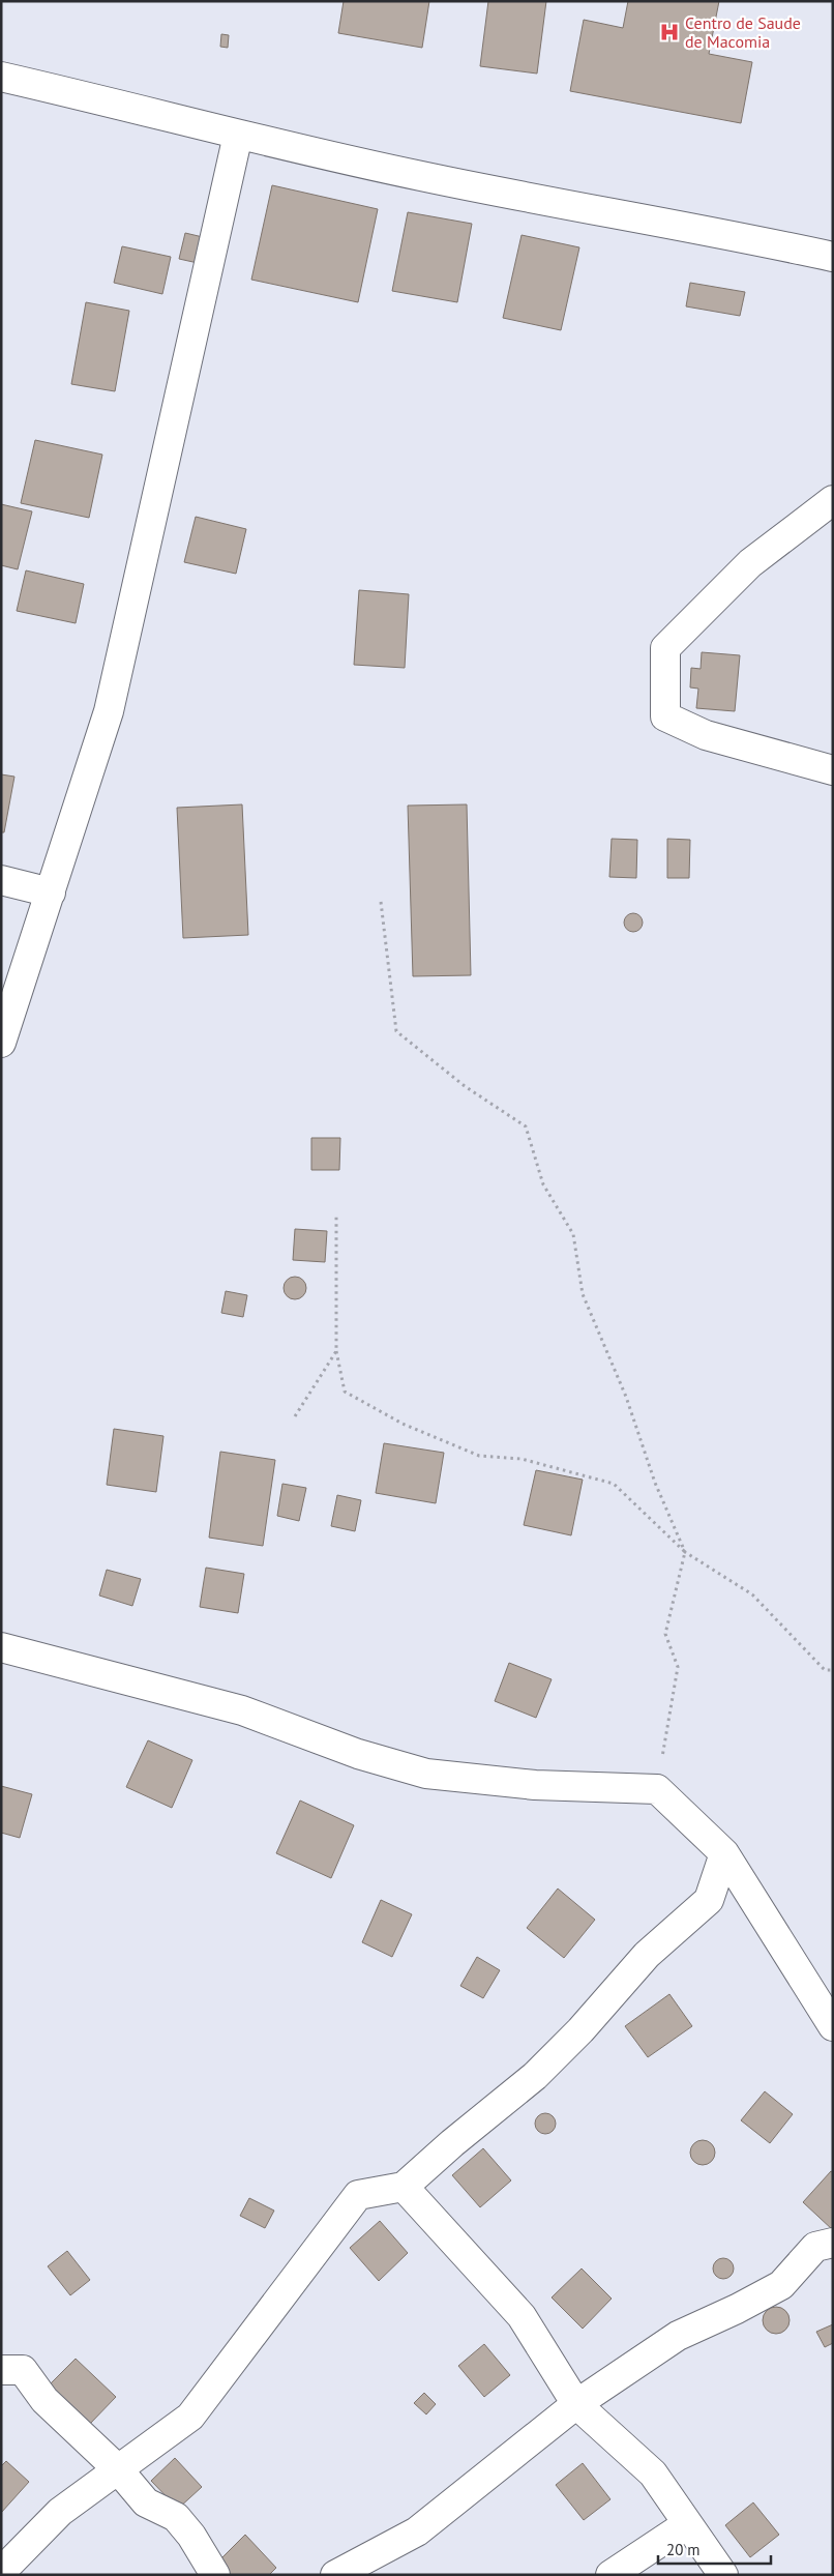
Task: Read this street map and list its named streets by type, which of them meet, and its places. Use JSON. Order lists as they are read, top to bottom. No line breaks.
{"places":{"hospital":["Centro de Saude de Macomia"]},"scale_bar":"20 m"}
